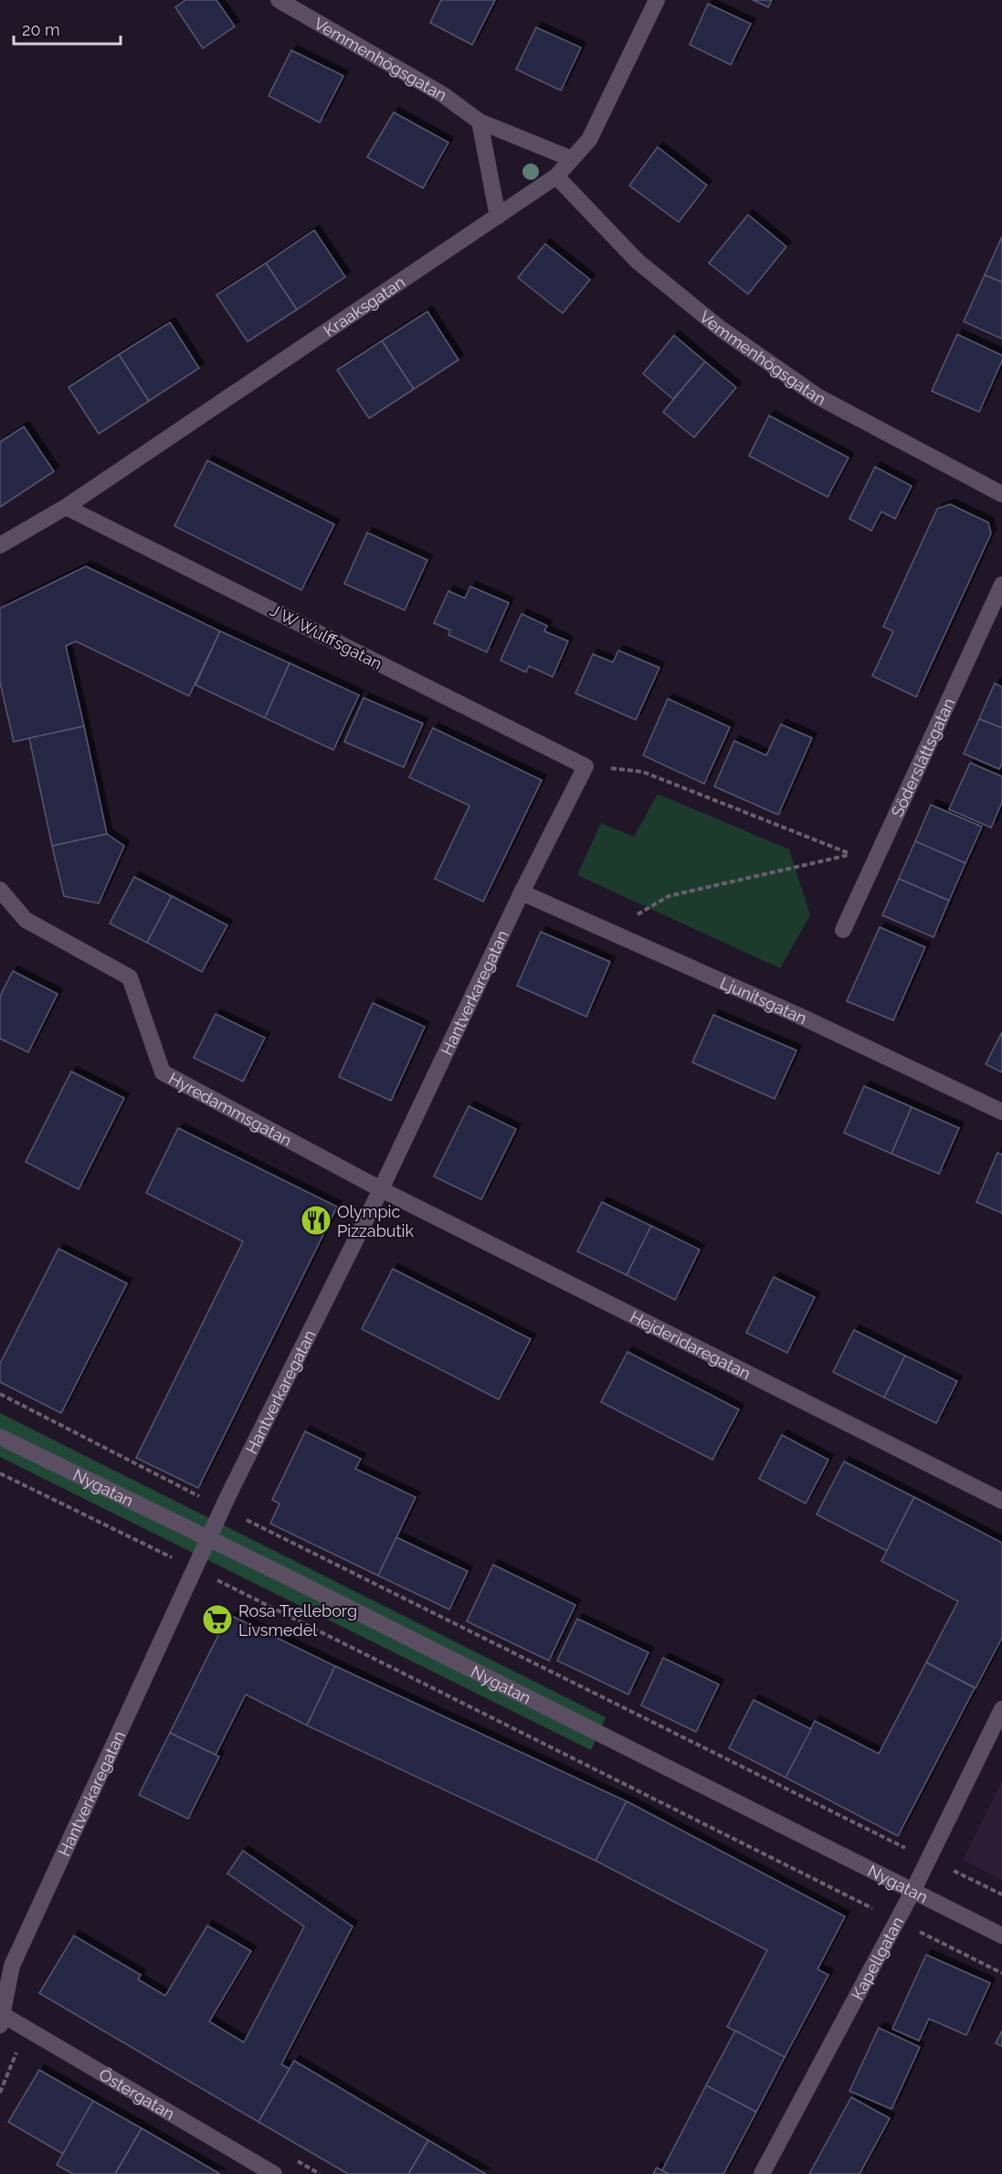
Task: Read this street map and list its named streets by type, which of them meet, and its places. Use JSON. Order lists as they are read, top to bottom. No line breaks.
{"streets":{"street":["Vemmenhögsgatan","Kraaksgatan","J W Wulffsgatan","Söderslättsgatan","Hantverkaregatan","Ljunitsgatan","Hyredammsgatan","Hejderidaregatan","Nygatan","Kapellgatan","Östergatan"]},"crossings":[["Vemmenhögsgatan","Kraaksgatan"],["Kraaksgatan","J W Wulffsgatan"],["J W Wulffsgatan","Hantverkaregatan"],["Hantverkaregatan","Ljunitsgatan"],["Hantverkaregatan","Hyredammsgatan"],["Hantverkaregatan","Hejderidaregatan"],["Hantverkaregatan","Nygatan"],["Hantverkaregatan","Östergatan"],["Hyredammsgatan","Hejderidaregatan"],["Nygatan","Kapellgatan"]],"places":{"restaurant":["Olympic Pizzabutik"],"supermarket":["Rosa Trelleborg Livsmedel"]},"scale_bar":"20 m"}
